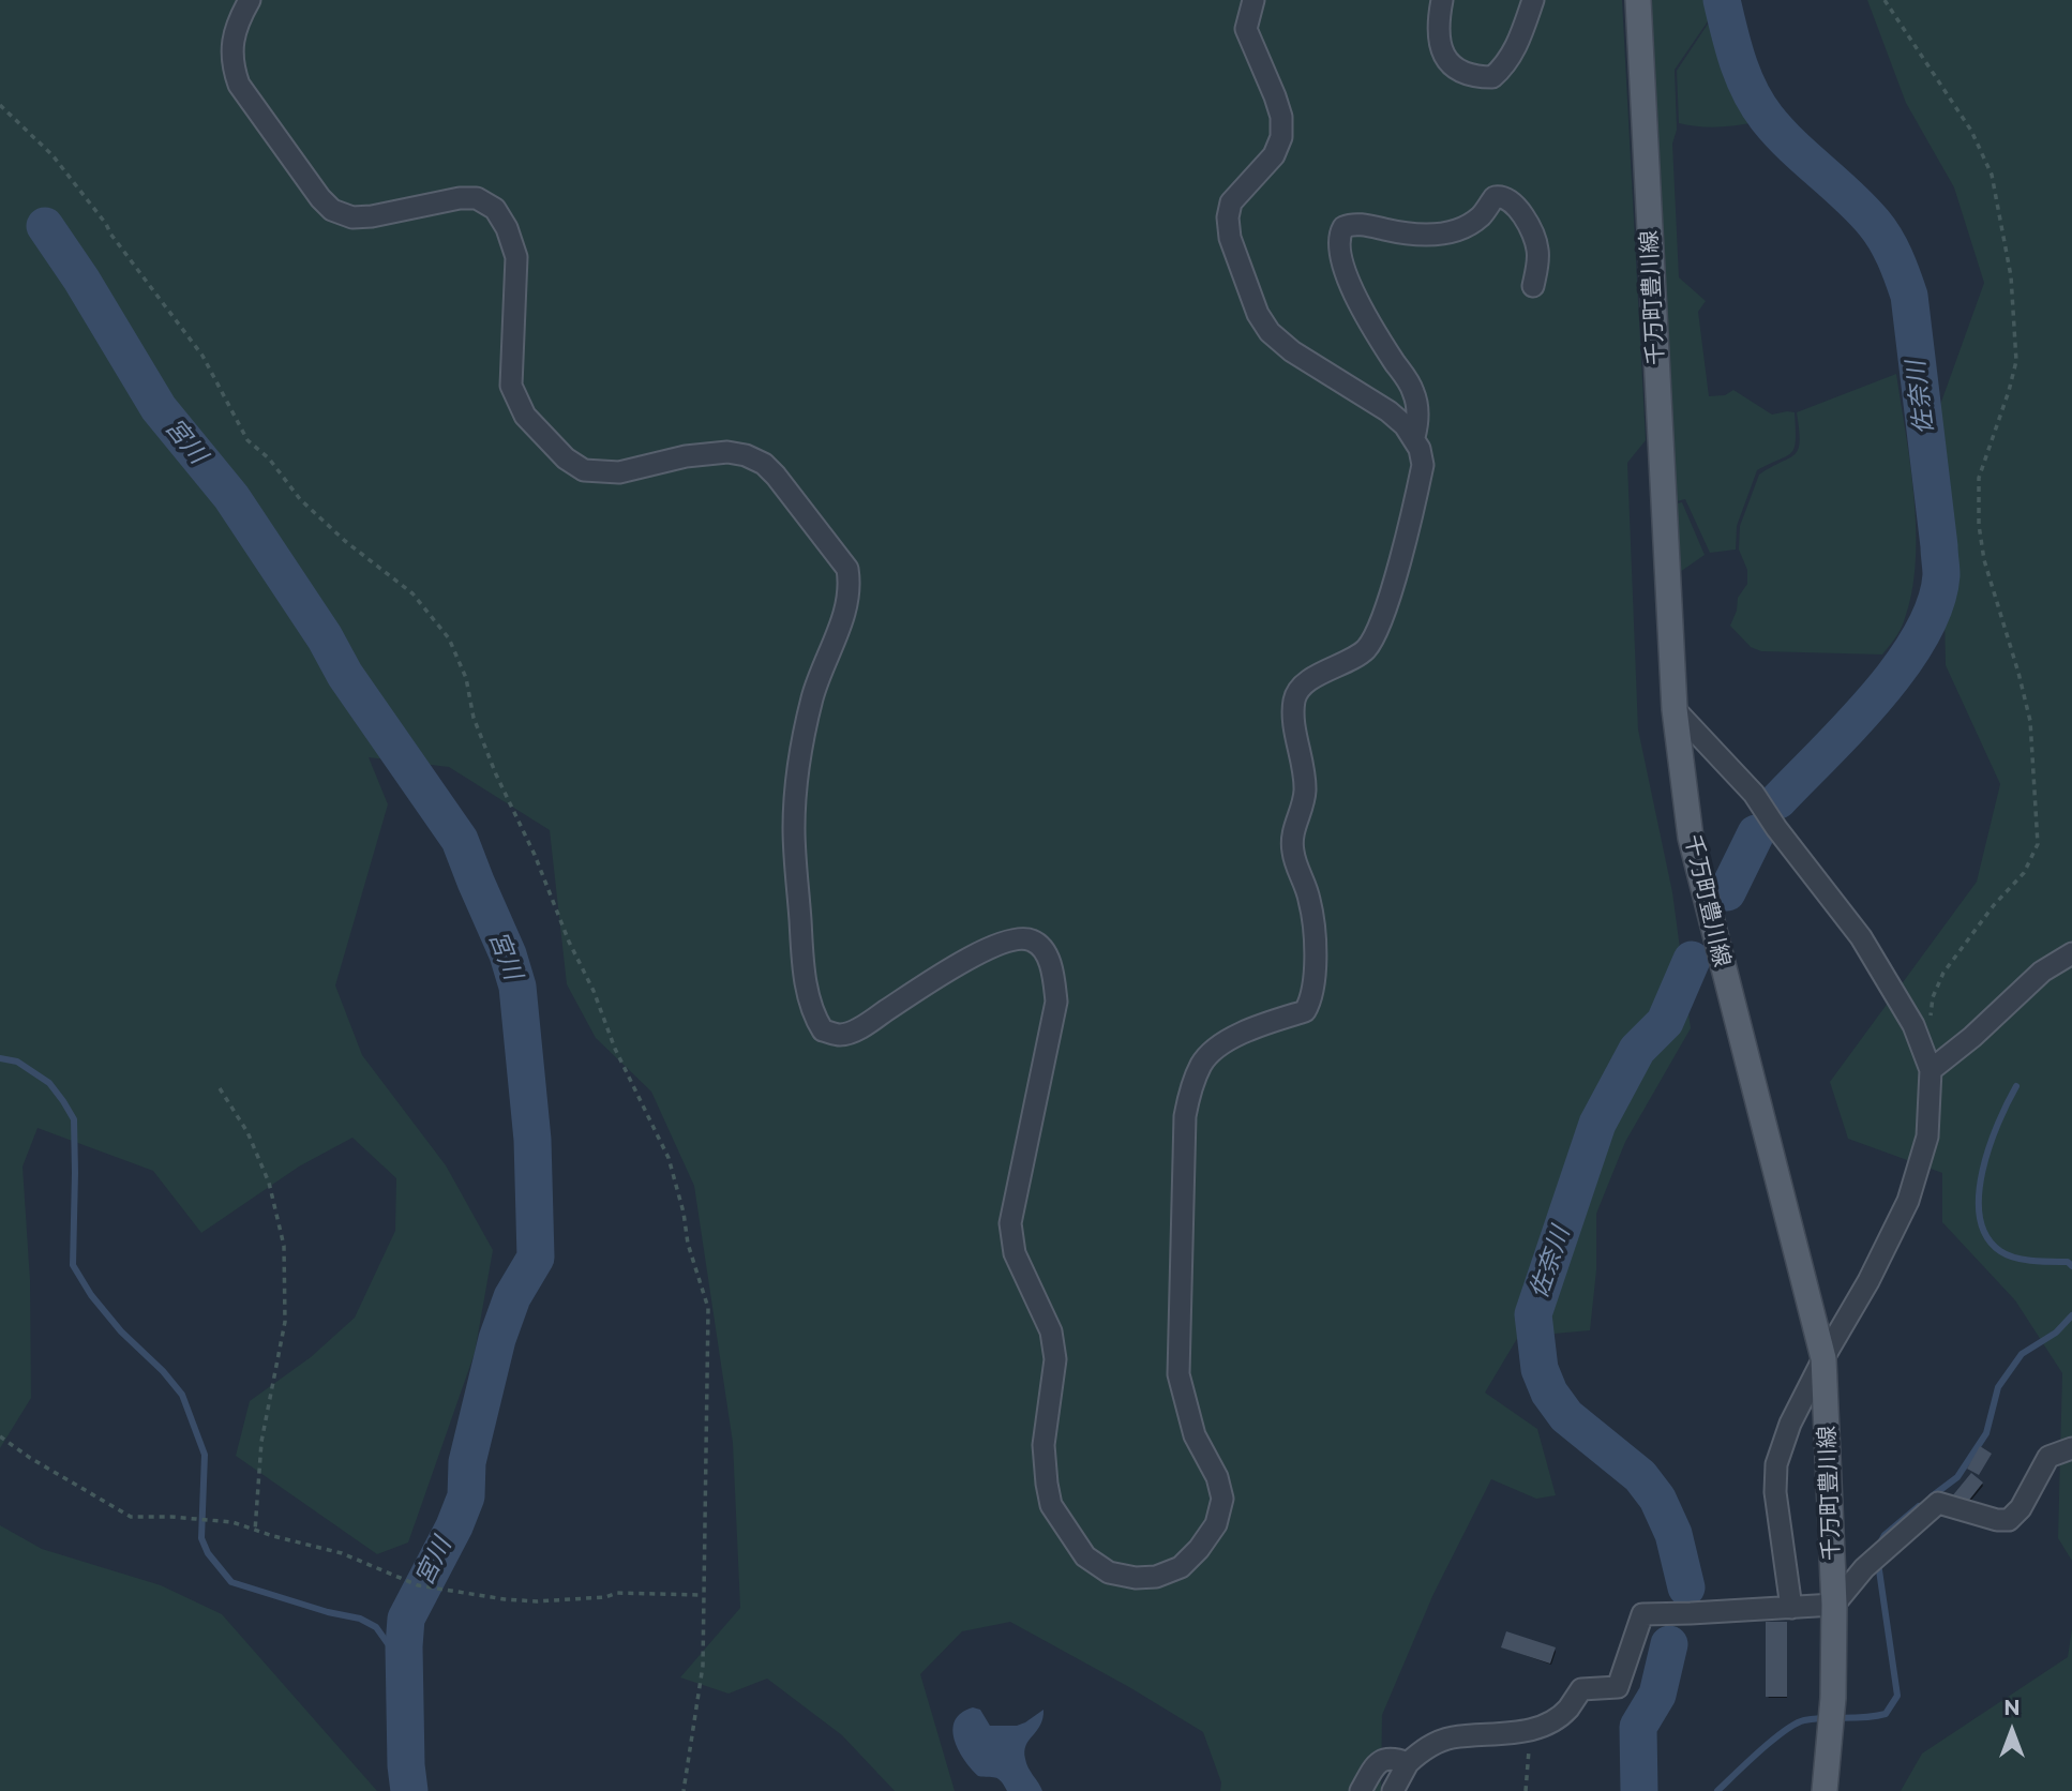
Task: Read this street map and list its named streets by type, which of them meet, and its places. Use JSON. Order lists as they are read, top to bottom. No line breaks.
{"streets":{"main road":["千万町豊川線"]},"water":["佐奈川","宮川"],"north":"top"}
